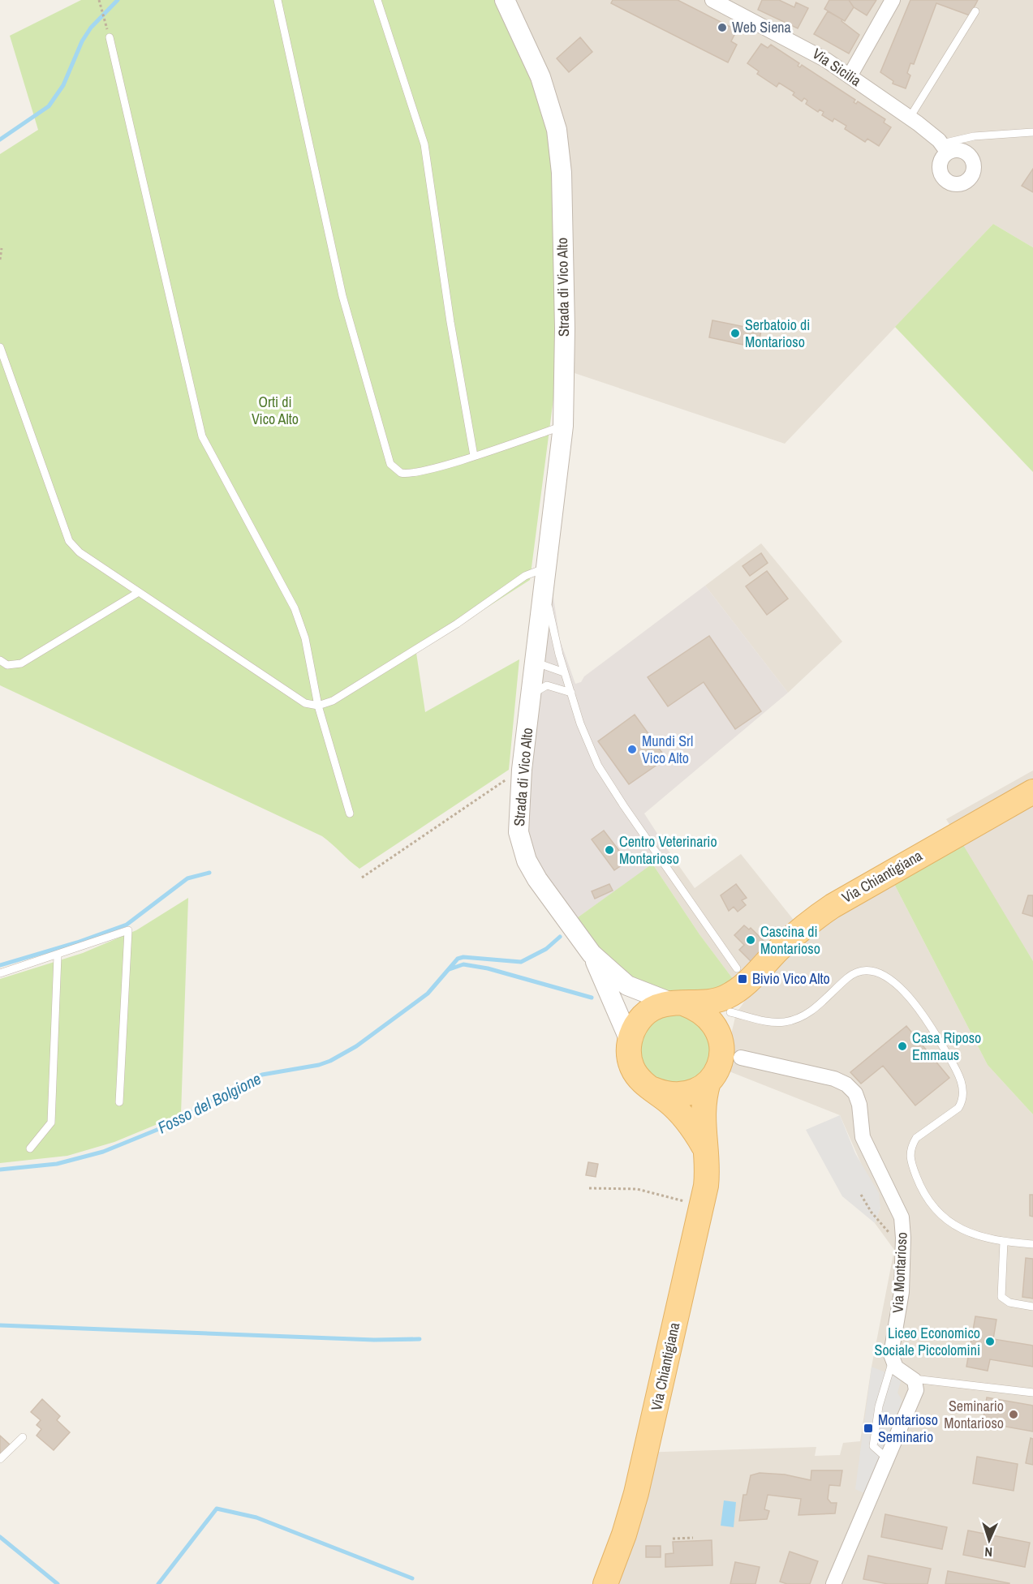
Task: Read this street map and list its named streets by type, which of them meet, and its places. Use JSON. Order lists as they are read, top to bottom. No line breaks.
{"streets":{"main road":["Via Chiantigiana"],"street":["Via Sicilia","Strada di Vico Alto","Via Montarioso"]},"crossings":[["Strada di Vico Alto","Via Chiantigiana"]],"water":["Fosso del Bolgione"],"parks":["Orti di Vico Alto"],"places":{"other":["Web Siena","Serbatoio di Montarioso","Mundi Srl Vico Alto","Centro Veterinario Montarioso","Cascina di Montarioso","Casa Riposo Emmaus","Liceo Economico Sociale Piccolomini","Seminario Montarioso"],"transit":["Bivio Vico Alto","Montarioso Seminario"]},"north":"bottom"}
